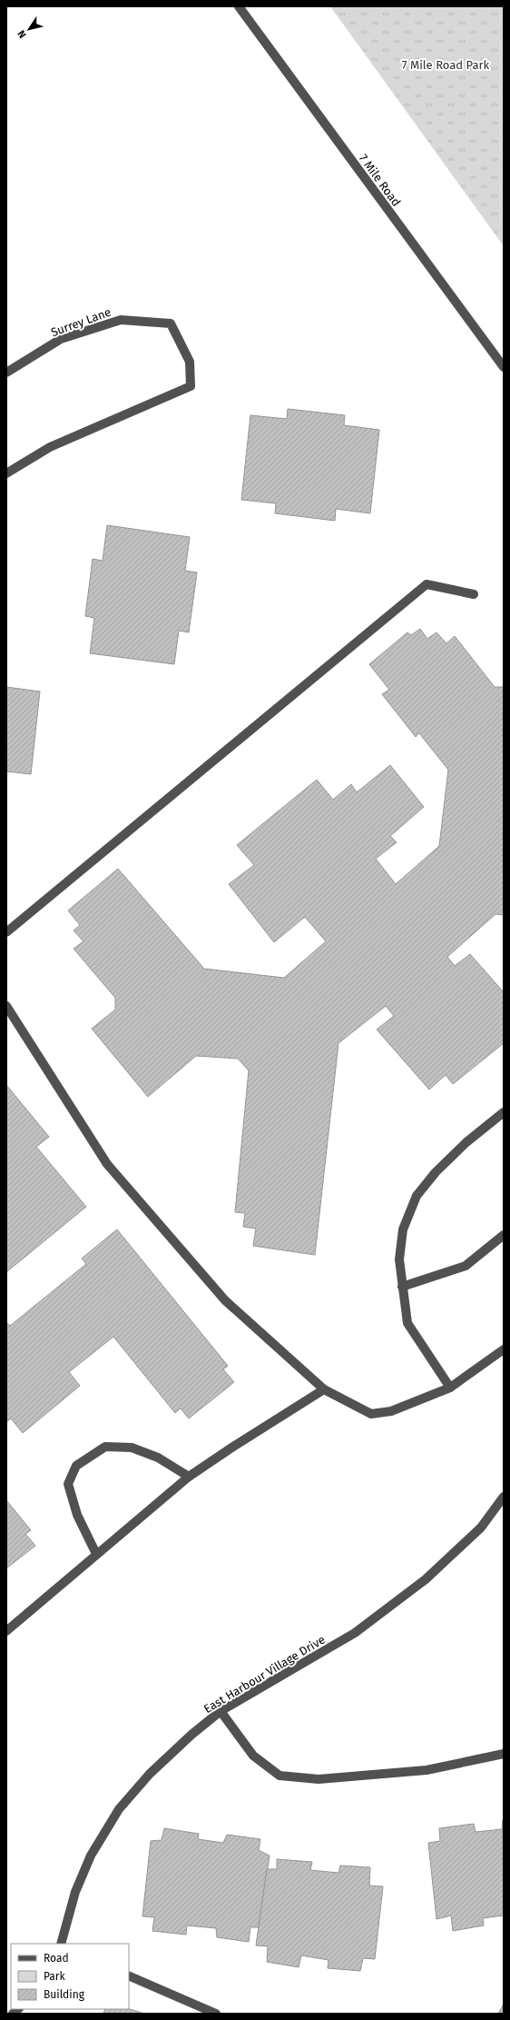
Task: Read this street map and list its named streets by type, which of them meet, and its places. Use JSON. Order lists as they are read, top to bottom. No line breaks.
{"streets":{"street":["7 Mile Road","Surrey Lane","East Harbour Village Drive"]},"parks":["7 Mile Road Park"],"legend":["Road","Park","Building"],"north":"bottom left"}
